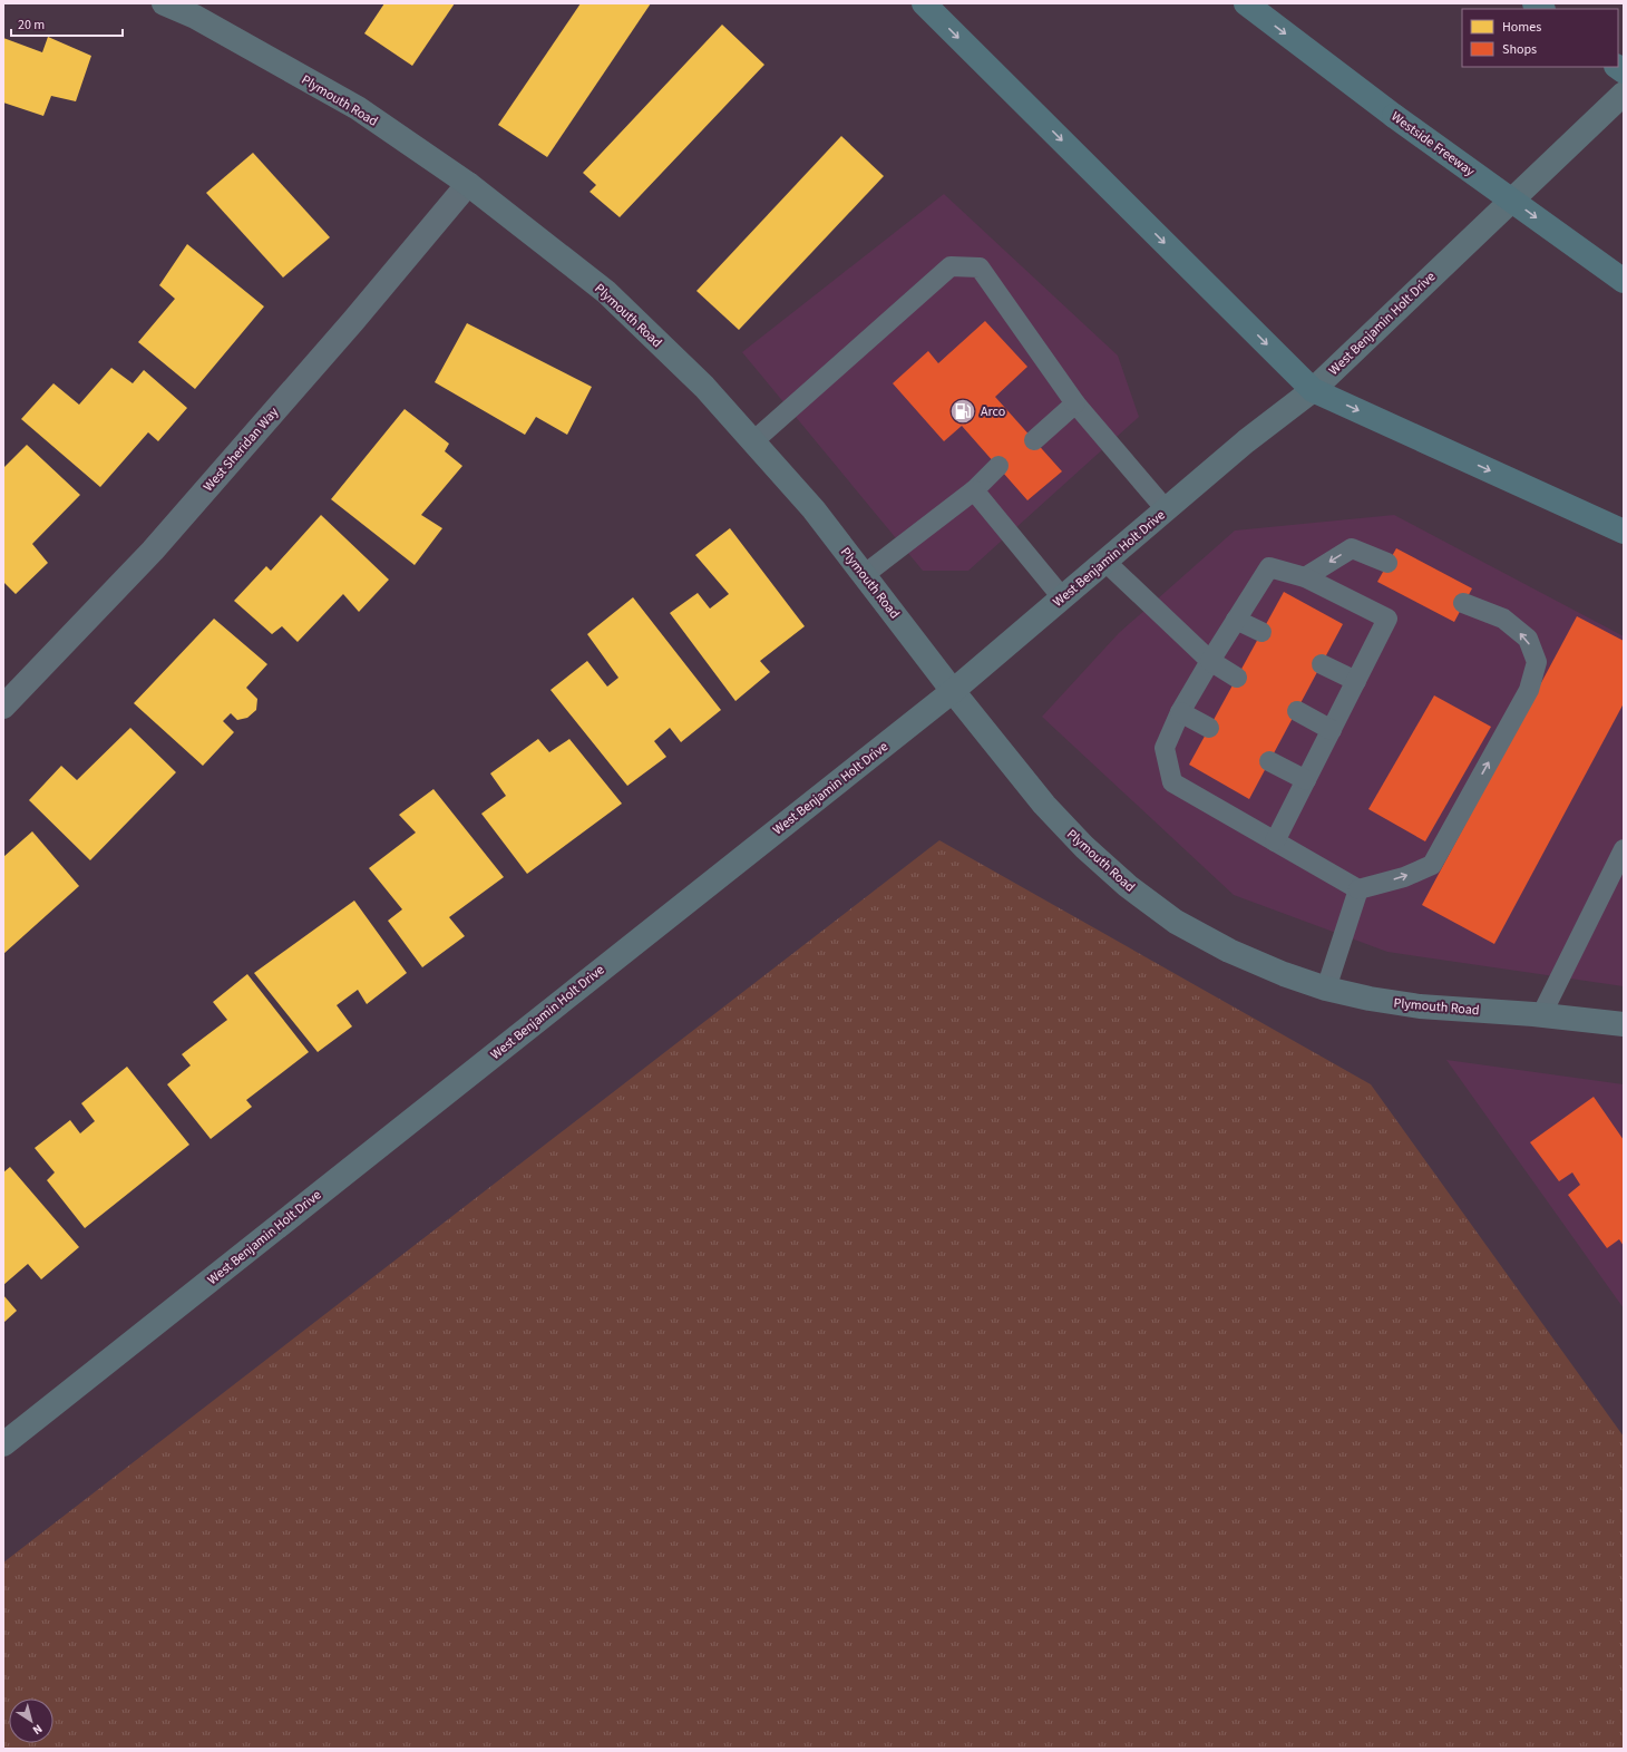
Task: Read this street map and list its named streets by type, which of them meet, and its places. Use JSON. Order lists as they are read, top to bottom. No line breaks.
{"streets":{"highway":["Westside Freeway"],"main road":["Plymouth Road","West Benjamin Holt Drive"],"street":["West Sheridan Way"]},"crossings":[["Plymouth Road","West Benjamin Holt Drive"],["Plymouth Road","West Sheridan Way"]],"one_way":["Westside Freeway"],"places":{"fuel station":["Arco"]},"legend":["Homes","Shops"],"scale_bar":"20 m","north":"bottom right"}
